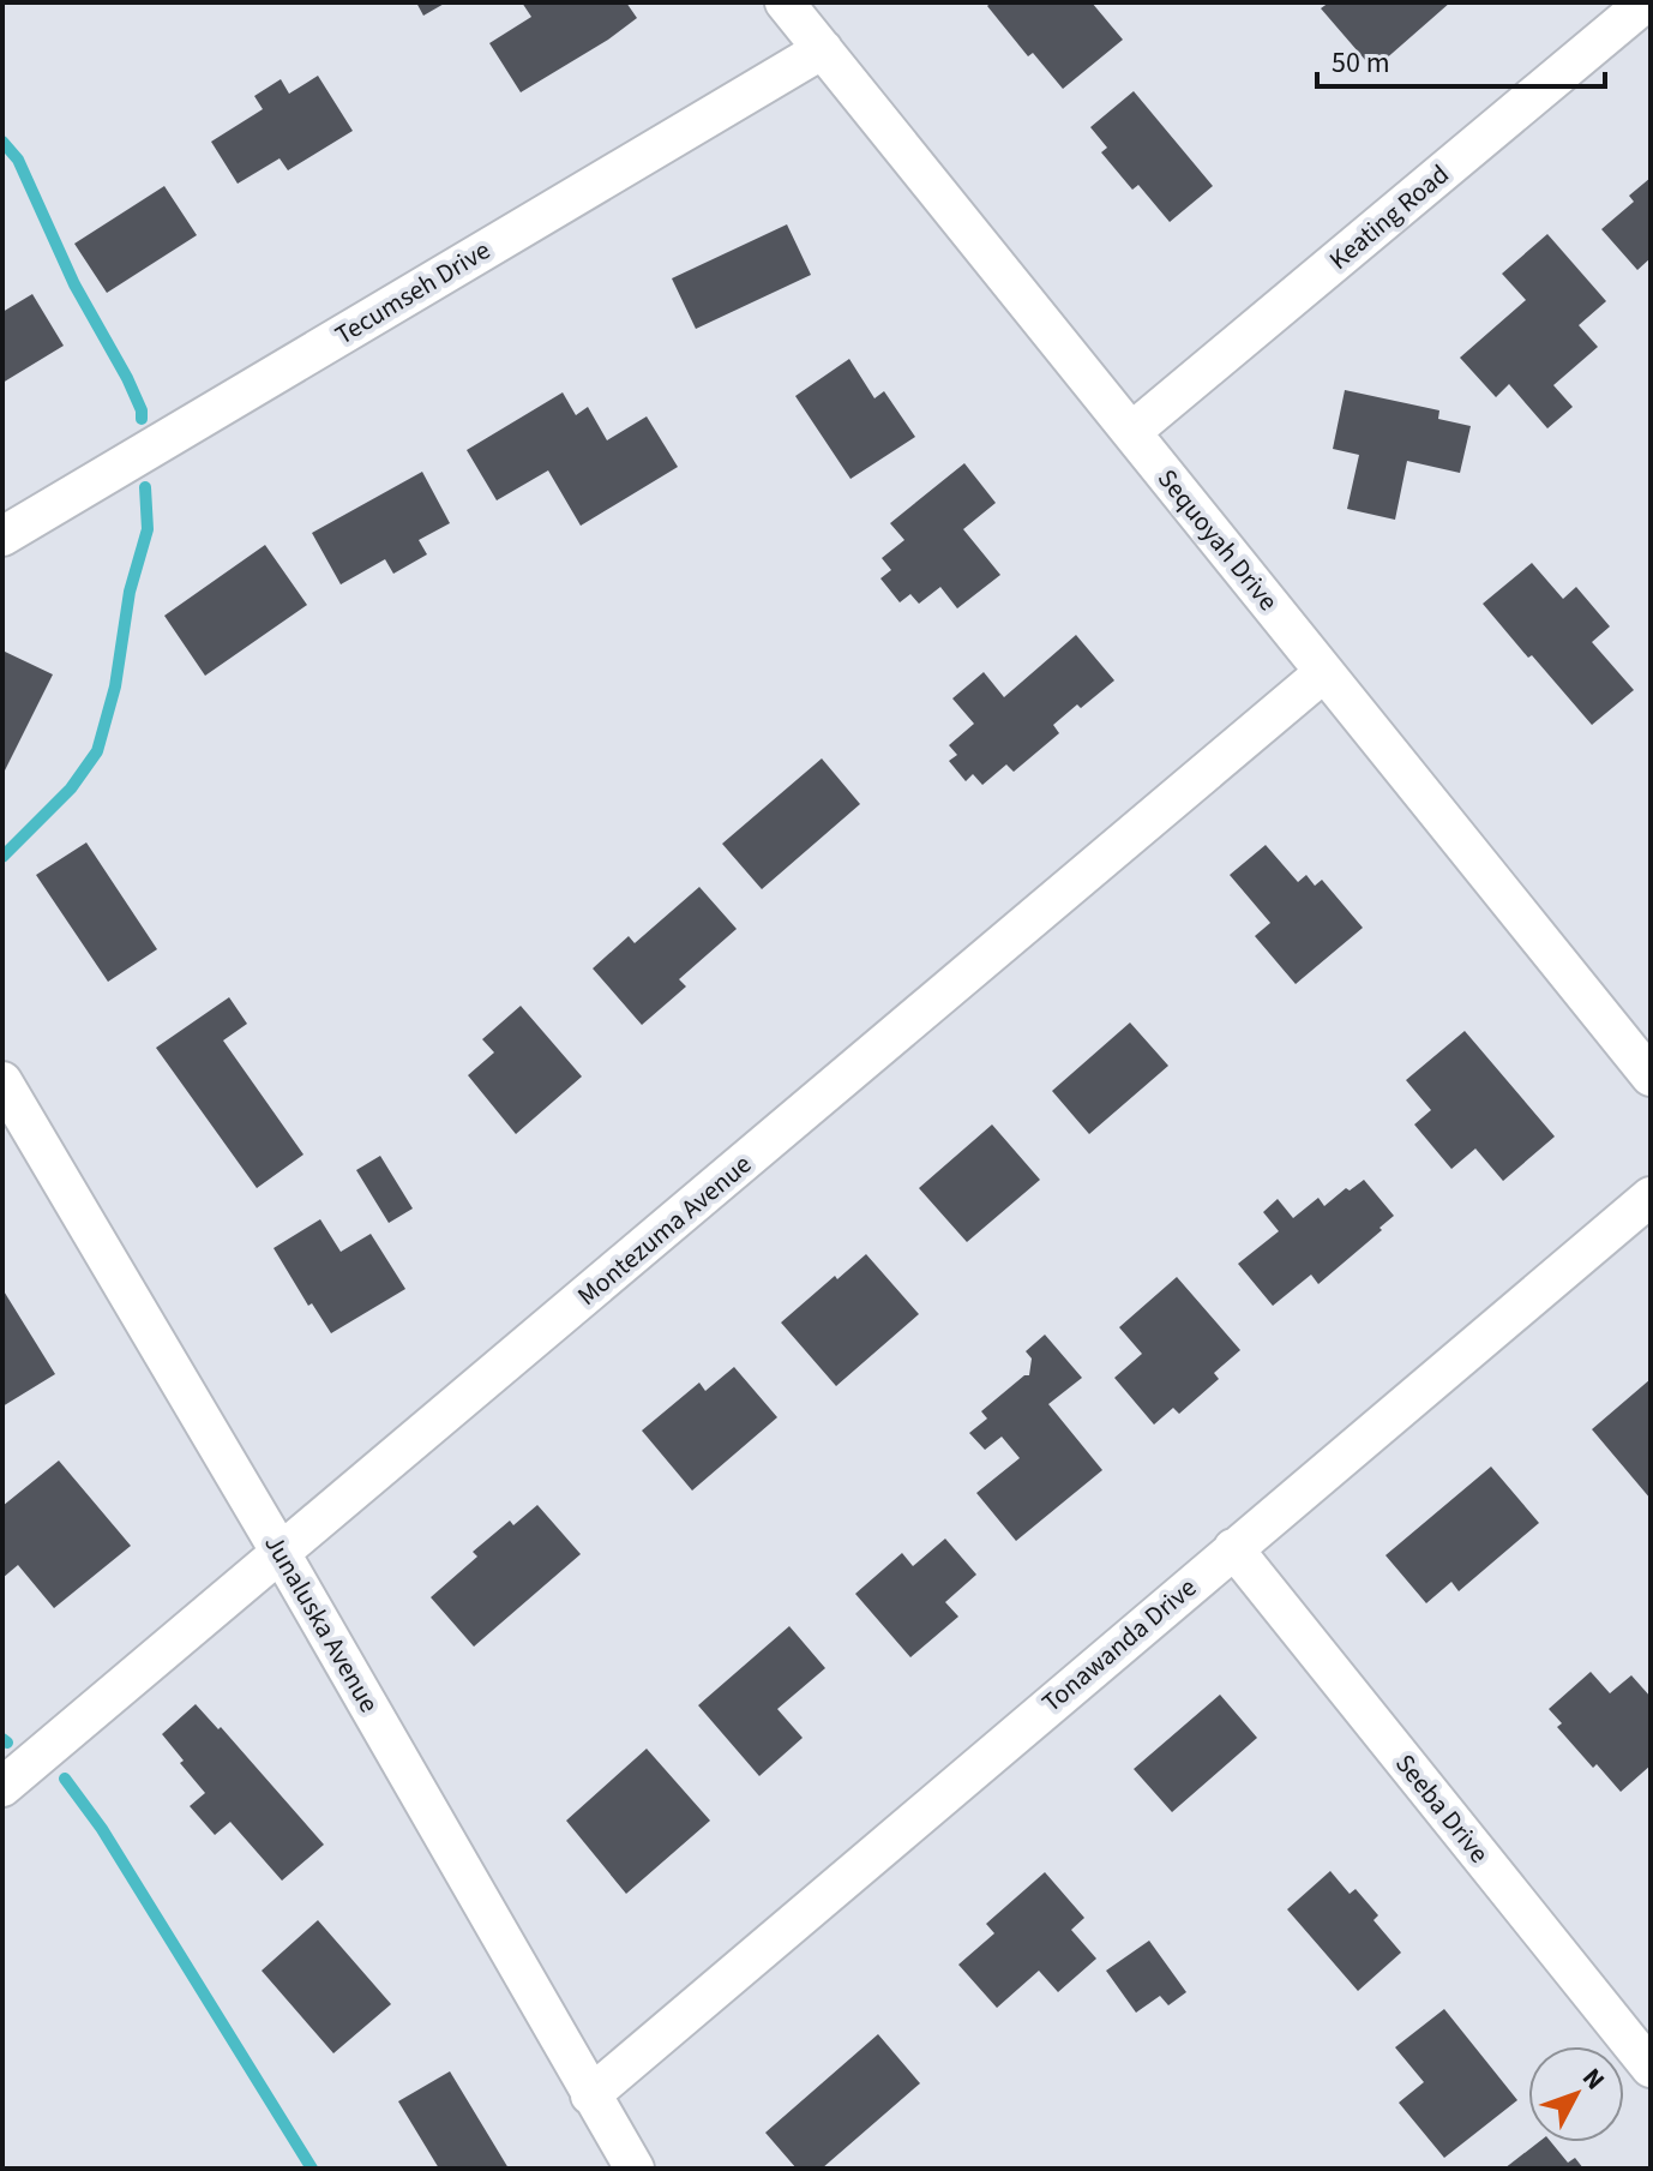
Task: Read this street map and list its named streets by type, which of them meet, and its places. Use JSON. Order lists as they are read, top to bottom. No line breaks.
{"streets":{"street":["Keating Road","Tecumseh Drive","Sequoyah Drive","Montezuma Avenue","Junaluska Avenue","Tonawanda Drive","Seeba Drive"]},"crossings":[["Keating Road","Sequoyah Drive"],["Tecumseh Drive","Sequoyah Drive"],["Sequoyah Drive","Montezuma Avenue"],["Montezuma Avenue","Junaluska Avenue"],["Junaluska Avenue","Tonawanda Drive"],["Tonawanda Drive","Seeba Drive"]],"scale_bar":"50 m","north":"top right"}
